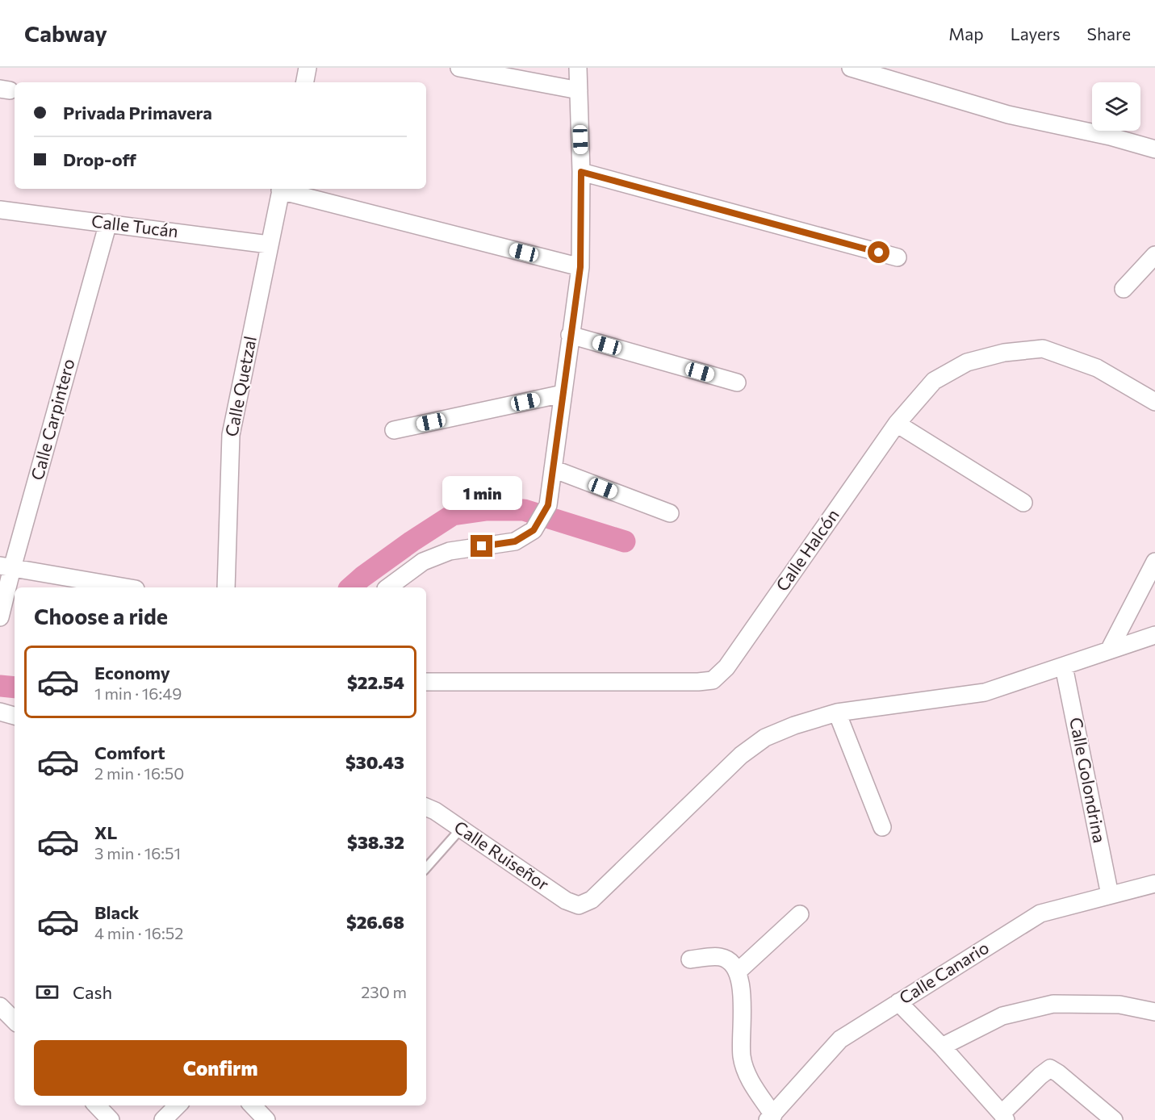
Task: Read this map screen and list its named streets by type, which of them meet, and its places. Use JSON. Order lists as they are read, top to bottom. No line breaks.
{"streets":{"street":["Calle Tucán","Calle Quetzal","Calle Carpintero","Calle Halcón","Calle Golondrina","Calle Ruiseñor","Calle Canario"]},"crossings":[["Calle Tucán","Calle Quetzal"],["Calle Tucán","Calle Carpintero"],["Calle Golondrina","Calle Canario"]],"page":{"header":"Cabway","nav":["Map","Layers","Share"],"banner":["Privada Primavera","Drop-off"],"bubble":"1 min","heading":"Choose a ride","list":[{"name":"Economy","note":"1 min · 16:49","value":"$22.54"},{"name":"Comfort","note":"2 min · 16:50","value":"$30.43"},{"name":"XL","note":"3 min · 16:51","value":"$38.32"},{"name":"Black","note":"4 min · 16:52","value":"$26.68"}],"pay":["Cash","230 m"],"buttons":"Confirm"}}
